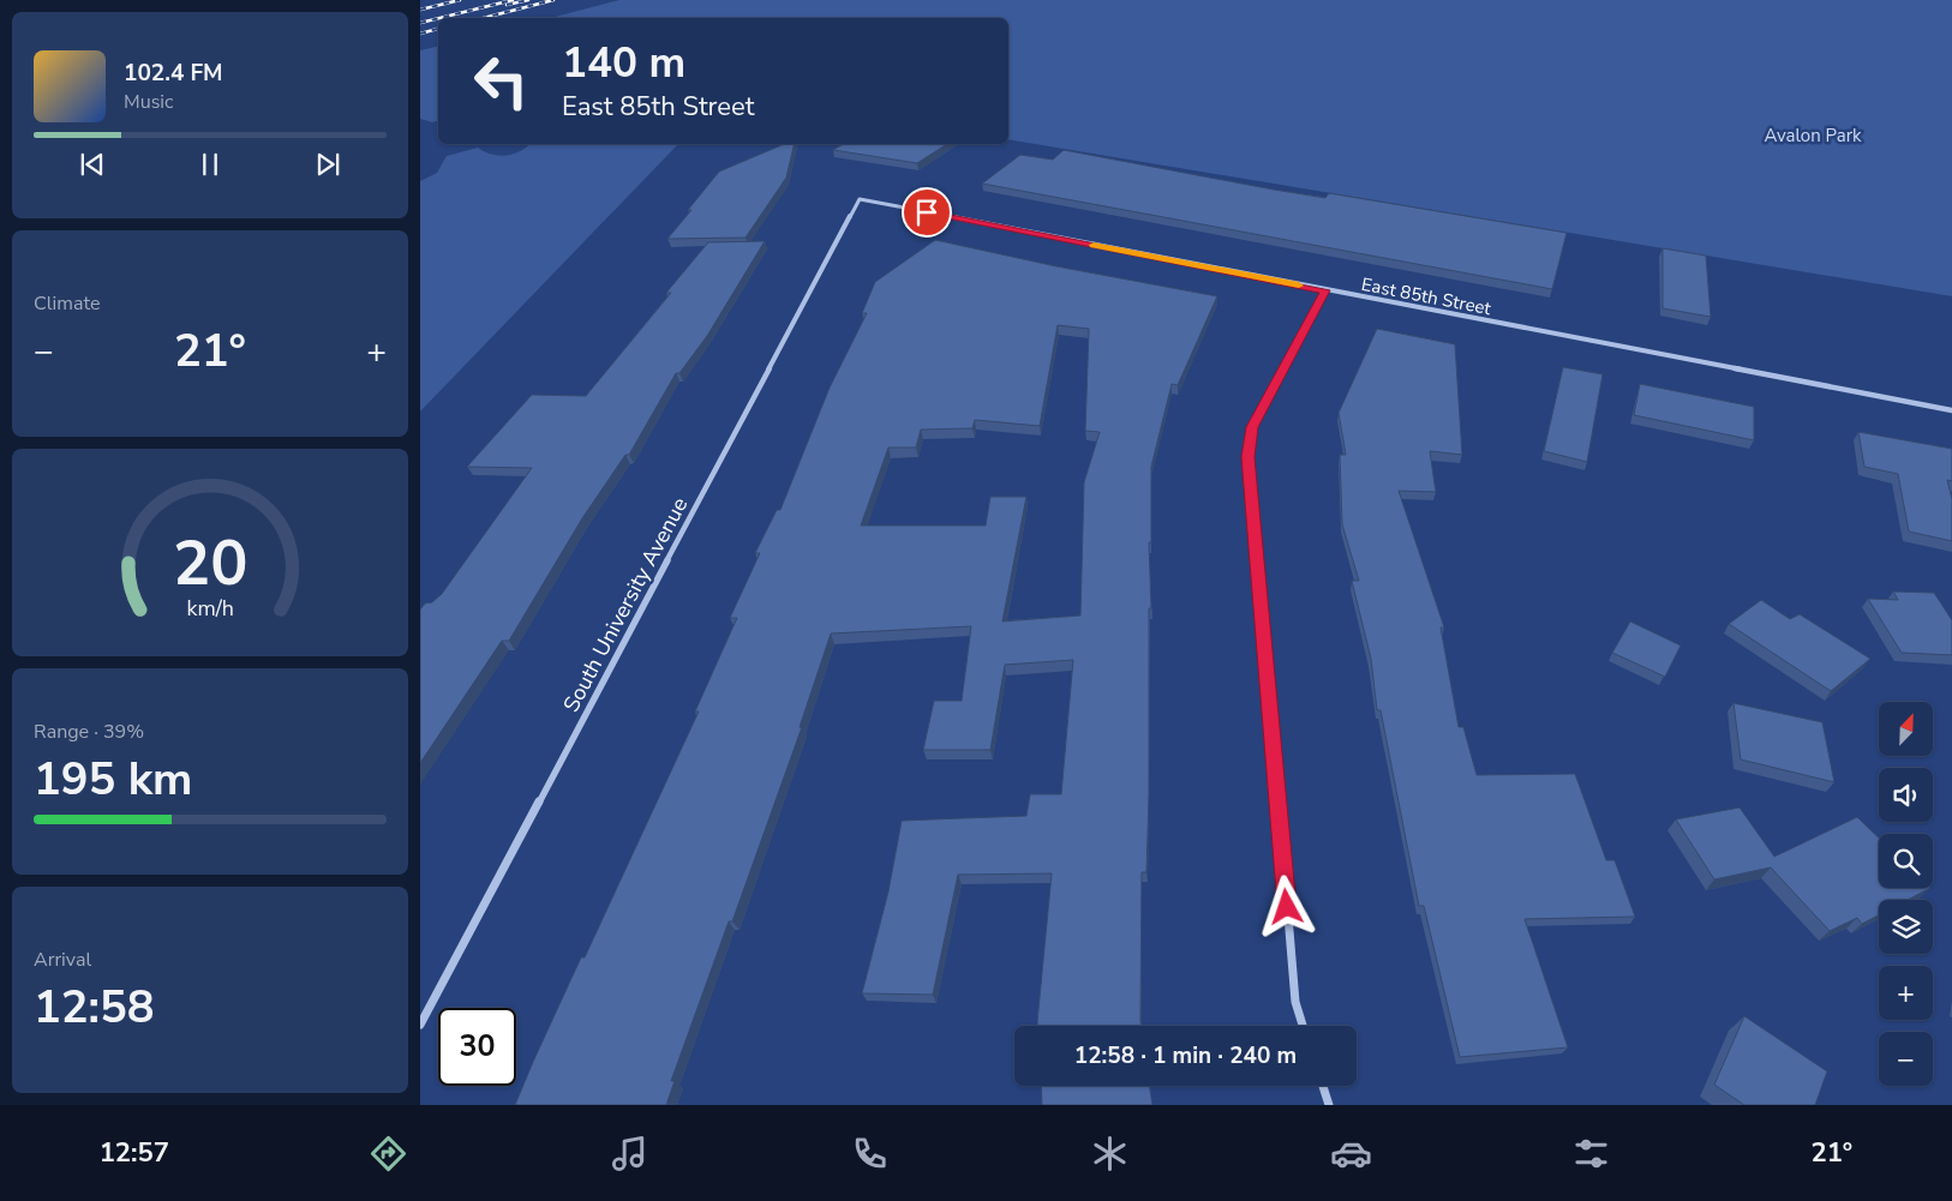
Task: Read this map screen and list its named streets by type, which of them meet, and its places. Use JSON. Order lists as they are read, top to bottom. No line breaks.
{"streets":{"street":["East 85th Street","South University Avenue"]},"crossings":[["East 85th Street","South University Avenue"]],"parks":["Avalon Park"],"north":"top right","page":{"turn":["140 m","East 85th Street"],"song":["102.4 FM","Music"],"tile":["Climate",["Range · 39%","195 km"],["Arrival","12:58"]],"heat":["−","21°","+"],"map_buttons":["+","−"],"limit":"30","trip":"12:58 · 1 min · 240 m","tabs":["12:57","21°"],"gauge":["20","km/h"]}}
